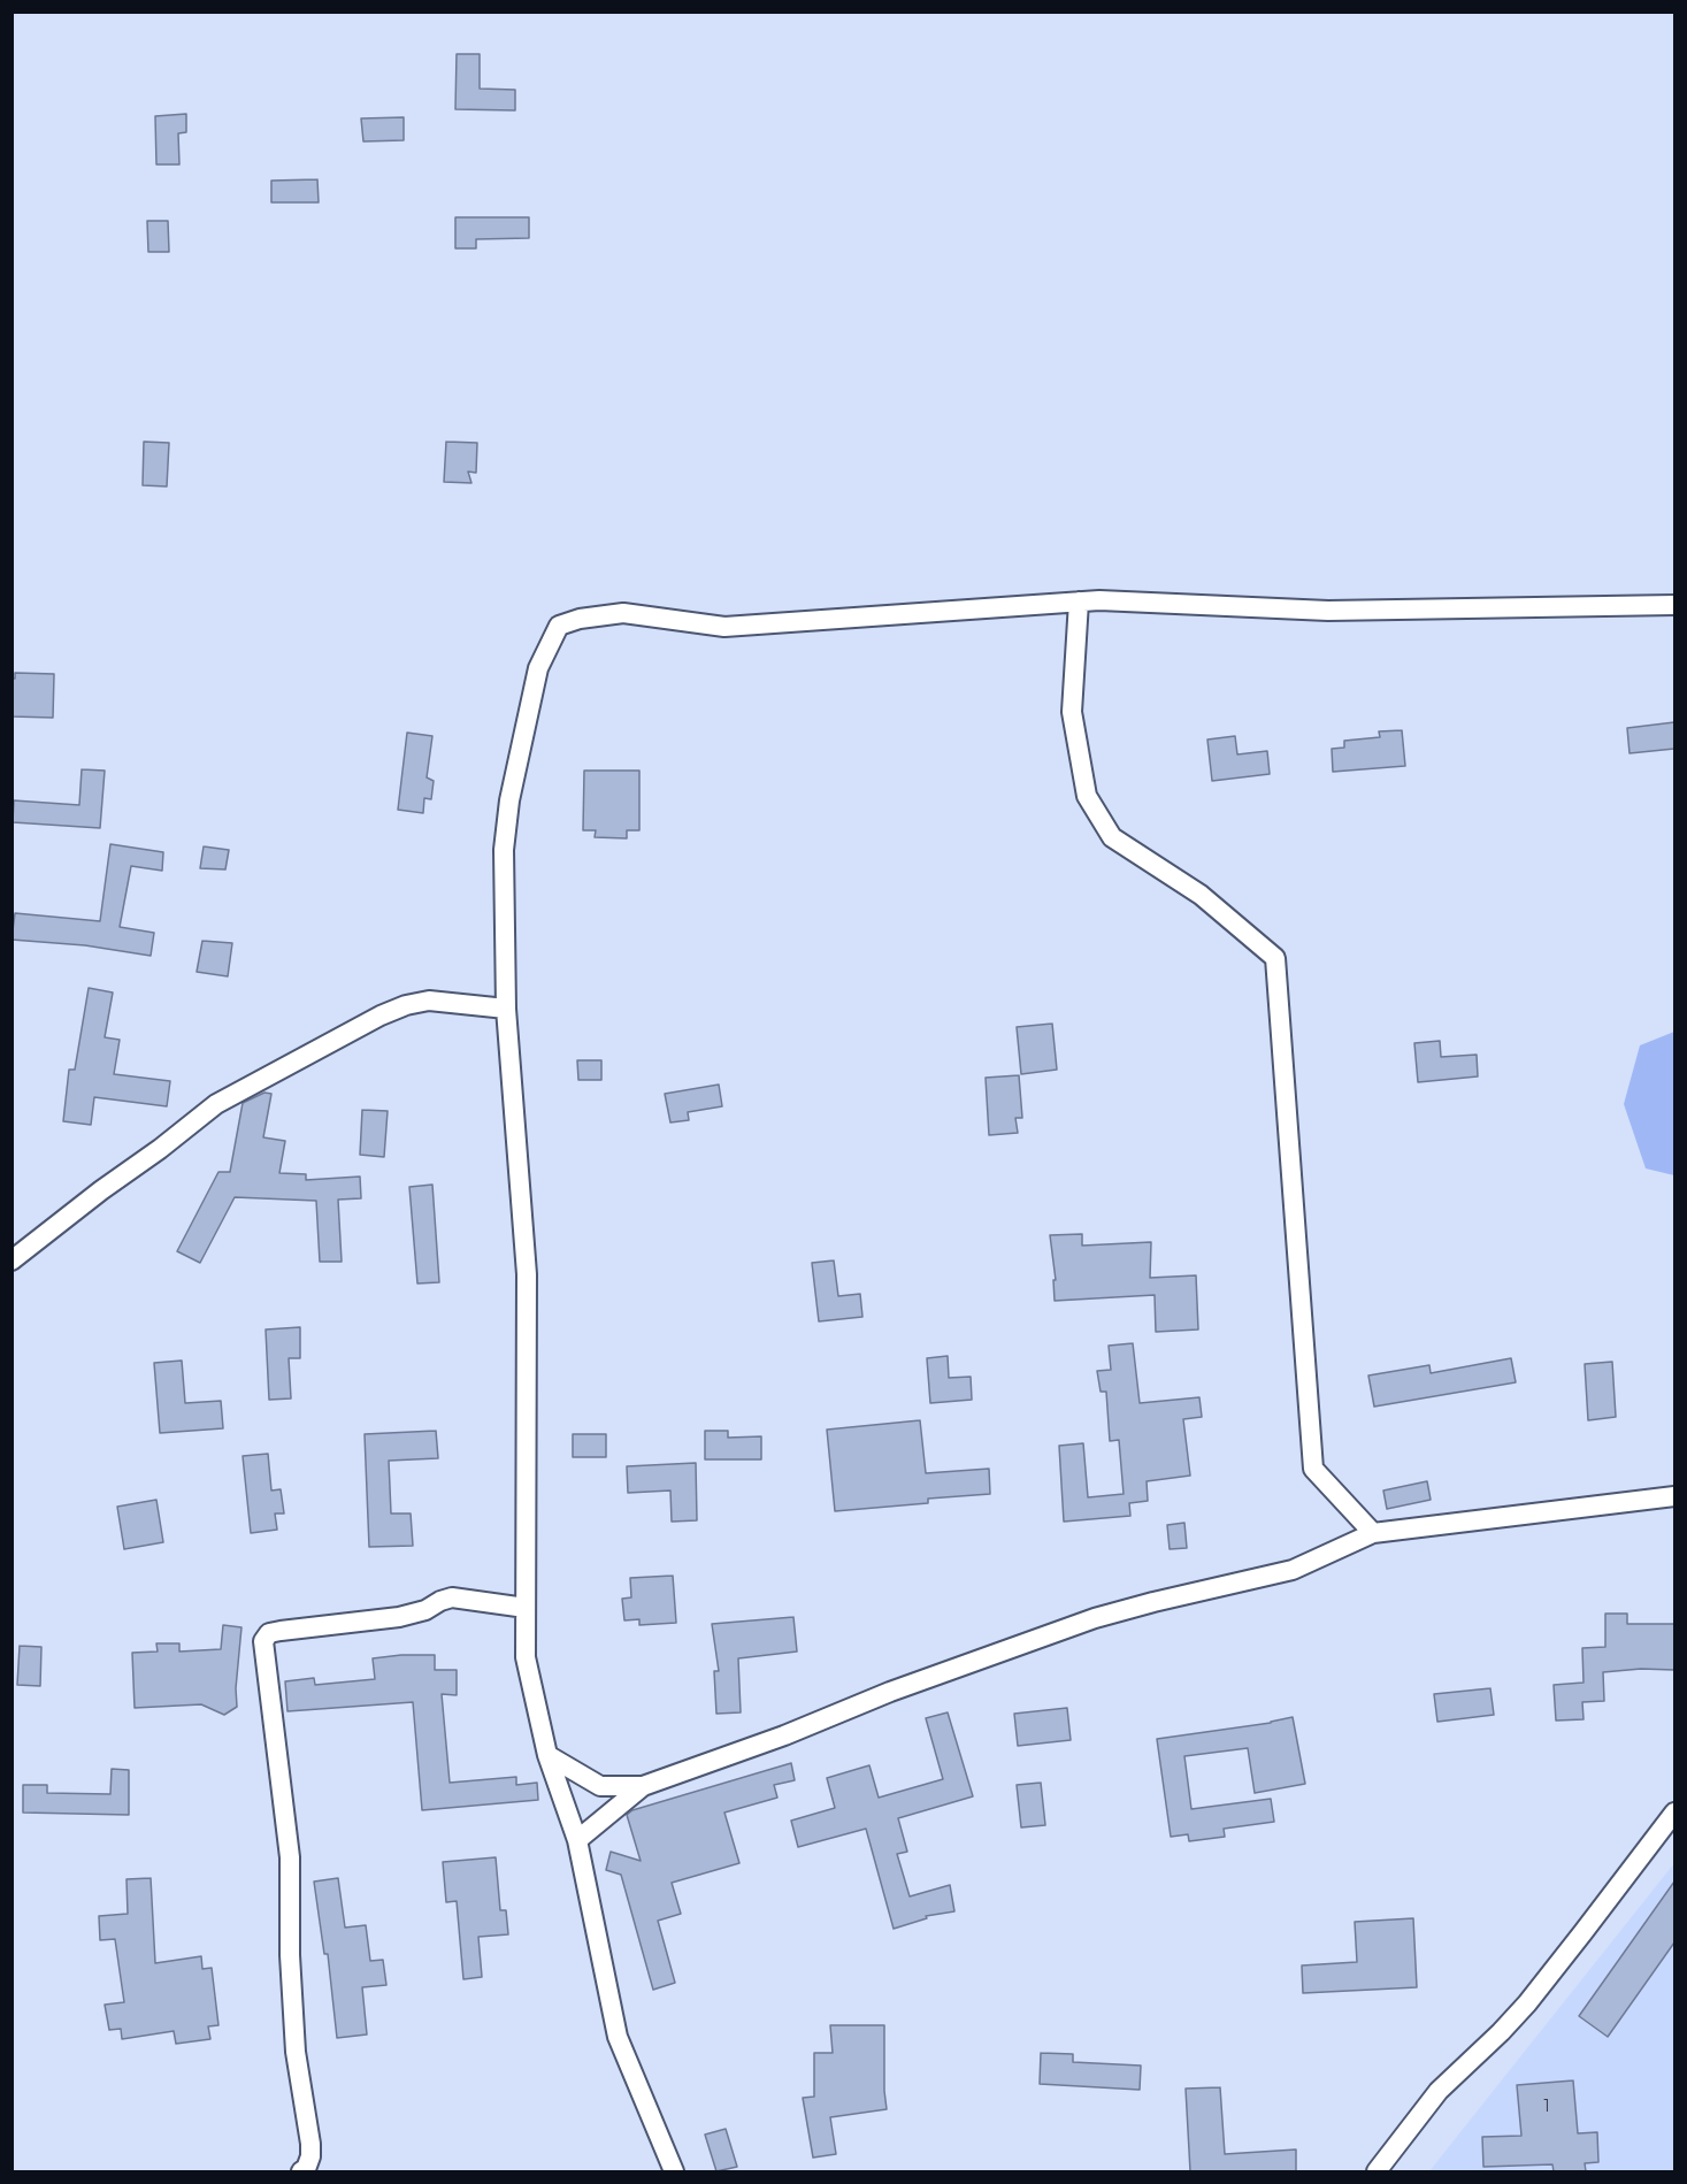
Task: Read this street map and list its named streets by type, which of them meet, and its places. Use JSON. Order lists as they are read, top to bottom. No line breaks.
{"house_numbers":["1"]}
